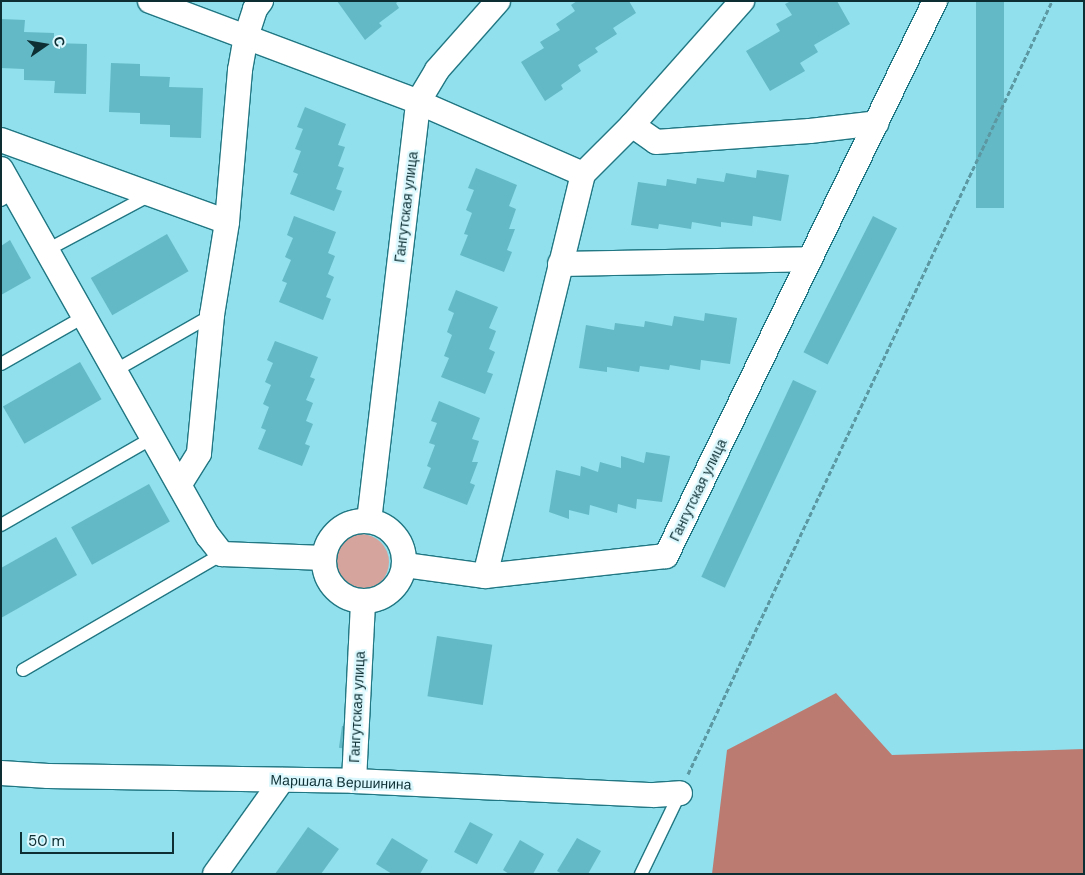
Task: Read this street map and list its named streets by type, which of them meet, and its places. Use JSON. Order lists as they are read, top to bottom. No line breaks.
{"streets":{"street":["Гангутская улица","Маршала Вершинина"]},"crossings":[["Гангутская улица","Маршала Вершинина"]],"scale_bar":"50 m","north":"right"}
